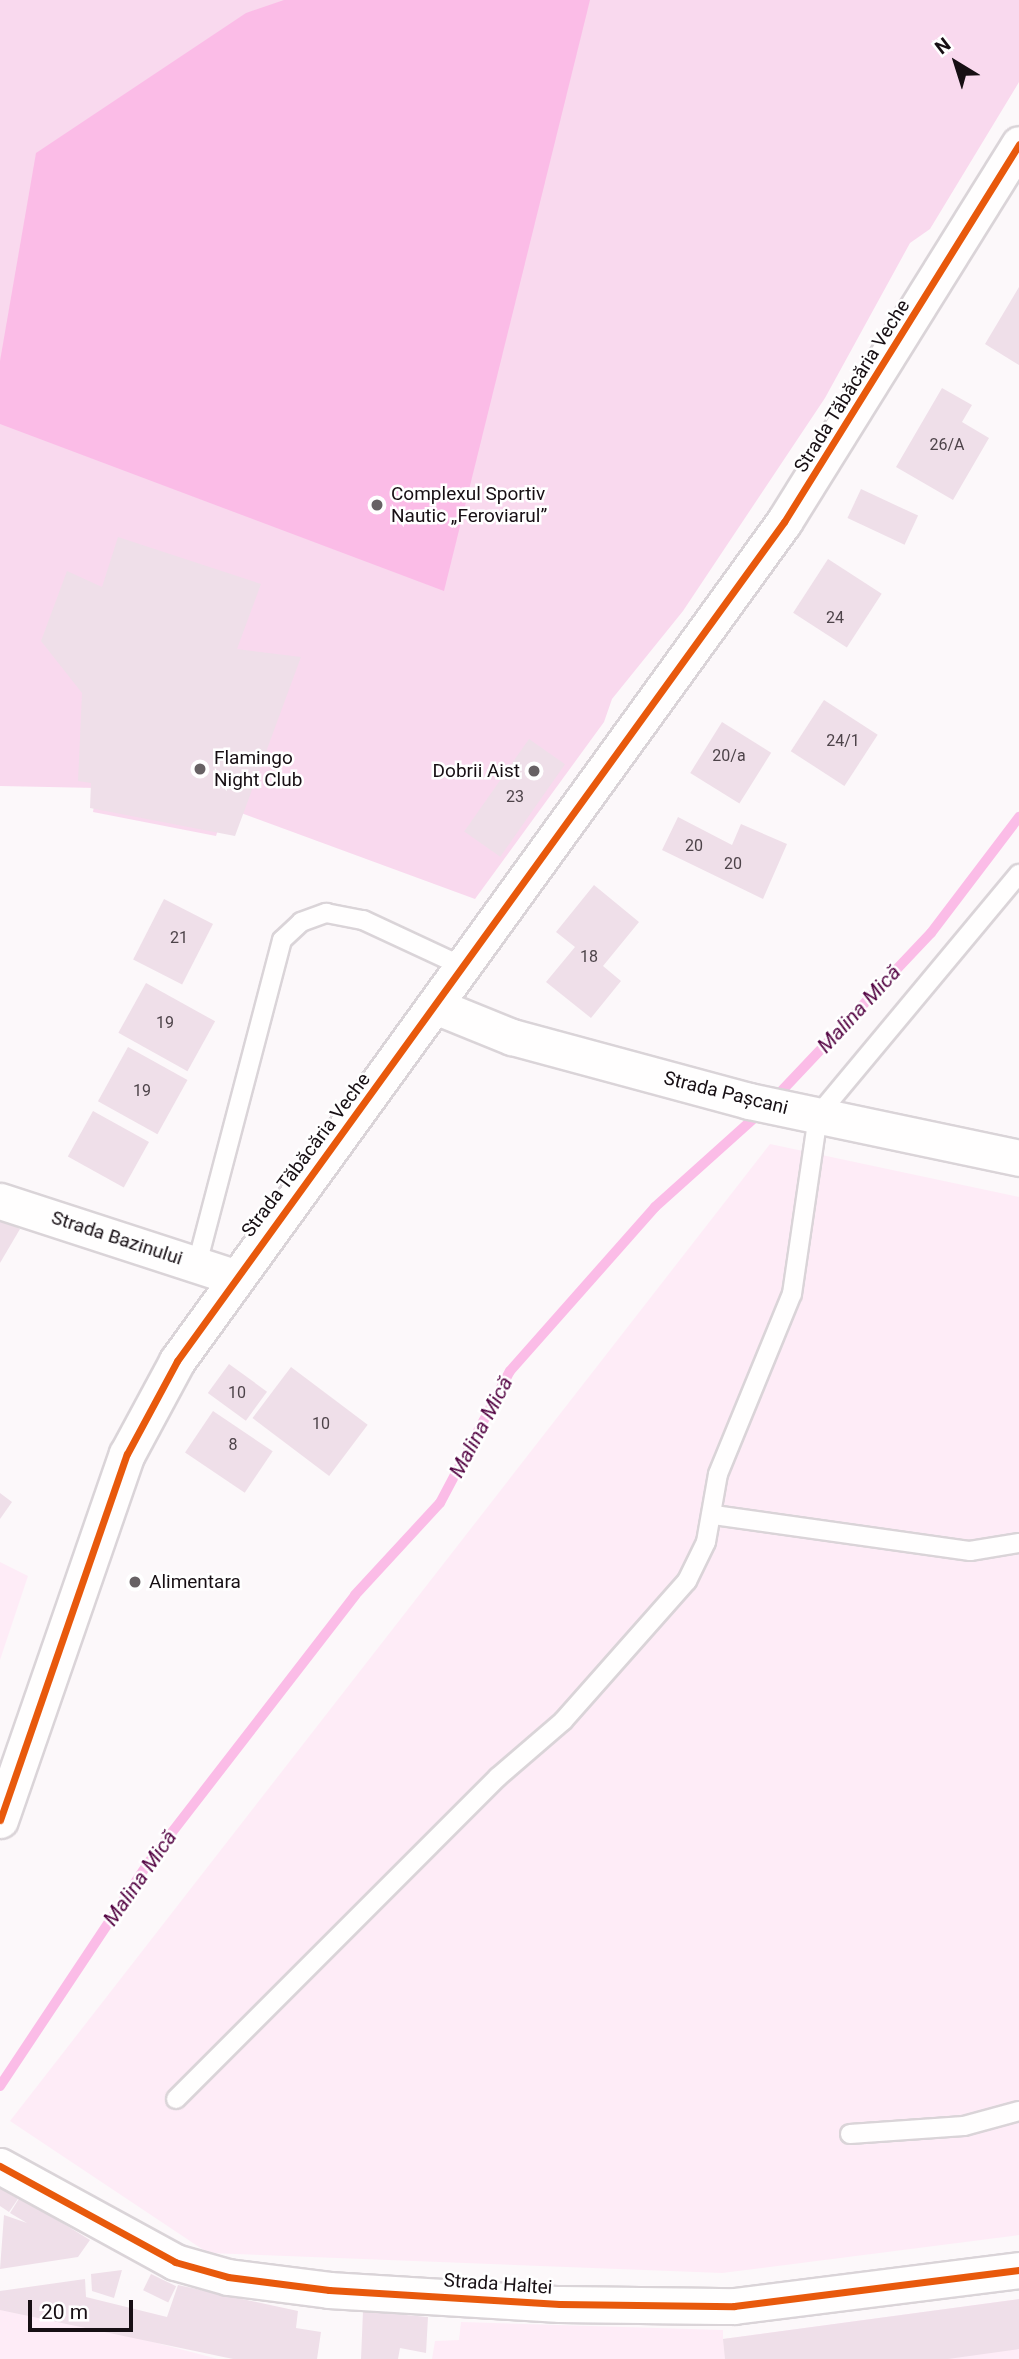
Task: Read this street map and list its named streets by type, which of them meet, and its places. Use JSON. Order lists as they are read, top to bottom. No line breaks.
{"streets":{"street":["Strada Tăbăcăria Veche","Strada Pașcani","Strada Bazinului","Strada Haltei"]},"crossings":[["Strada Tăbăcăria Veche","Strada Pașcani"],["Strada Tăbăcăria Veche","Strada Bazinului"]],"water":["Malina Mică"],"places":["Complexul Sportiv Nautic „Feroviarul”","Flamingo Night Club","Dobrii Aist","Alimentara"],"house_numbers":["26/A","24","24/1","20/a","23","20","20","21","18","19","19","10","10","8"],"scale_bar":"20 m","north":"top left"}
